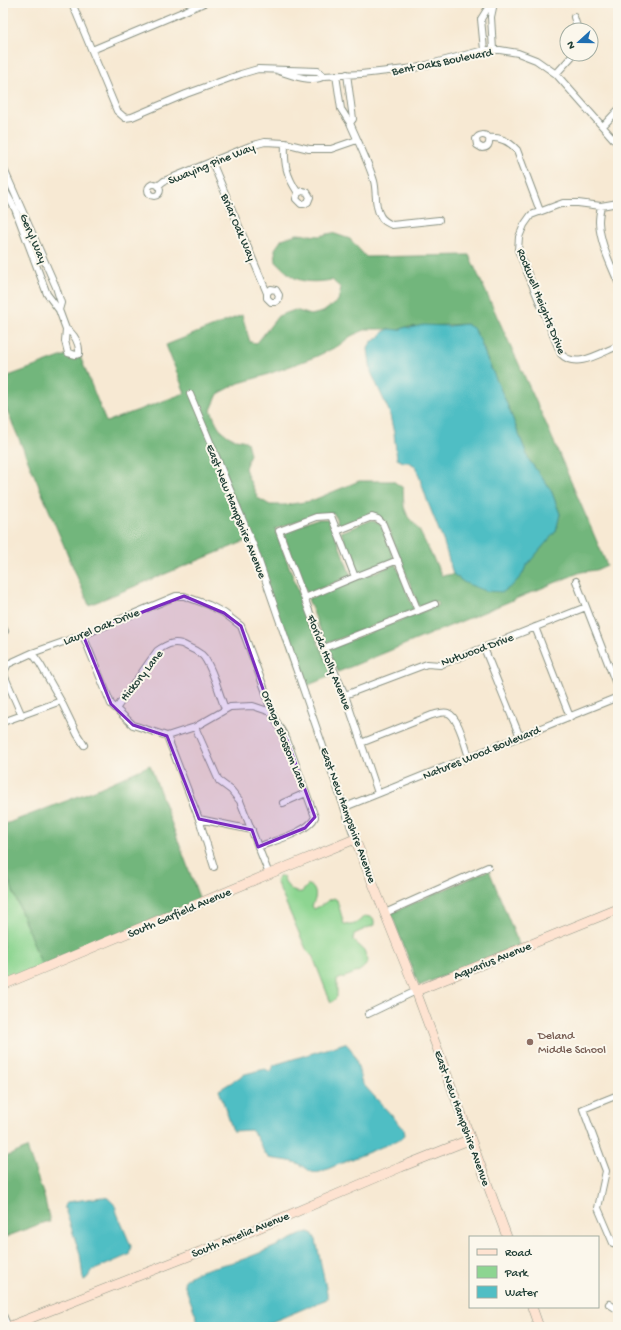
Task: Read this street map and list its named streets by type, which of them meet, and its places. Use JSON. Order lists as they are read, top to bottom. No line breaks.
{"streets":{"street":["Bent Oaks Boulevard","Swaying Pine Way","Briar Oak Way","Geryl Way","Rockwell Heights Drive","East New Hampshire Avenue","Laurel Oak Drive","Nutwood Drive","Florida Holly Avenue","Hickory Lane","Orange Blossom Lane","Natures Wood Boulevard","South Garfield Avenue","Aquarius Avenue","South Amelia Avenue"]},"crossings":[["Swaying Pine Way","Briar Oak Way"],["East New Hampshire Avenue","Natures Wood Boulevard"],["East New Hampshire Avenue","South Garfield Avenue"],["East New Hampshire Avenue","Aquarius Avenue"],["East New Hampshire Avenue","South Amelia Avenue"],["Laurel Oak Drive","Orange Blossom Lane"],["Nutwood Drive","Florida Holly Avenue"],["Florida Holly Avenue","Natures Wood Boulevard"]],"places":["Deland Middle School"],"legend":["Road","Park","Water"],"north":"left"}
